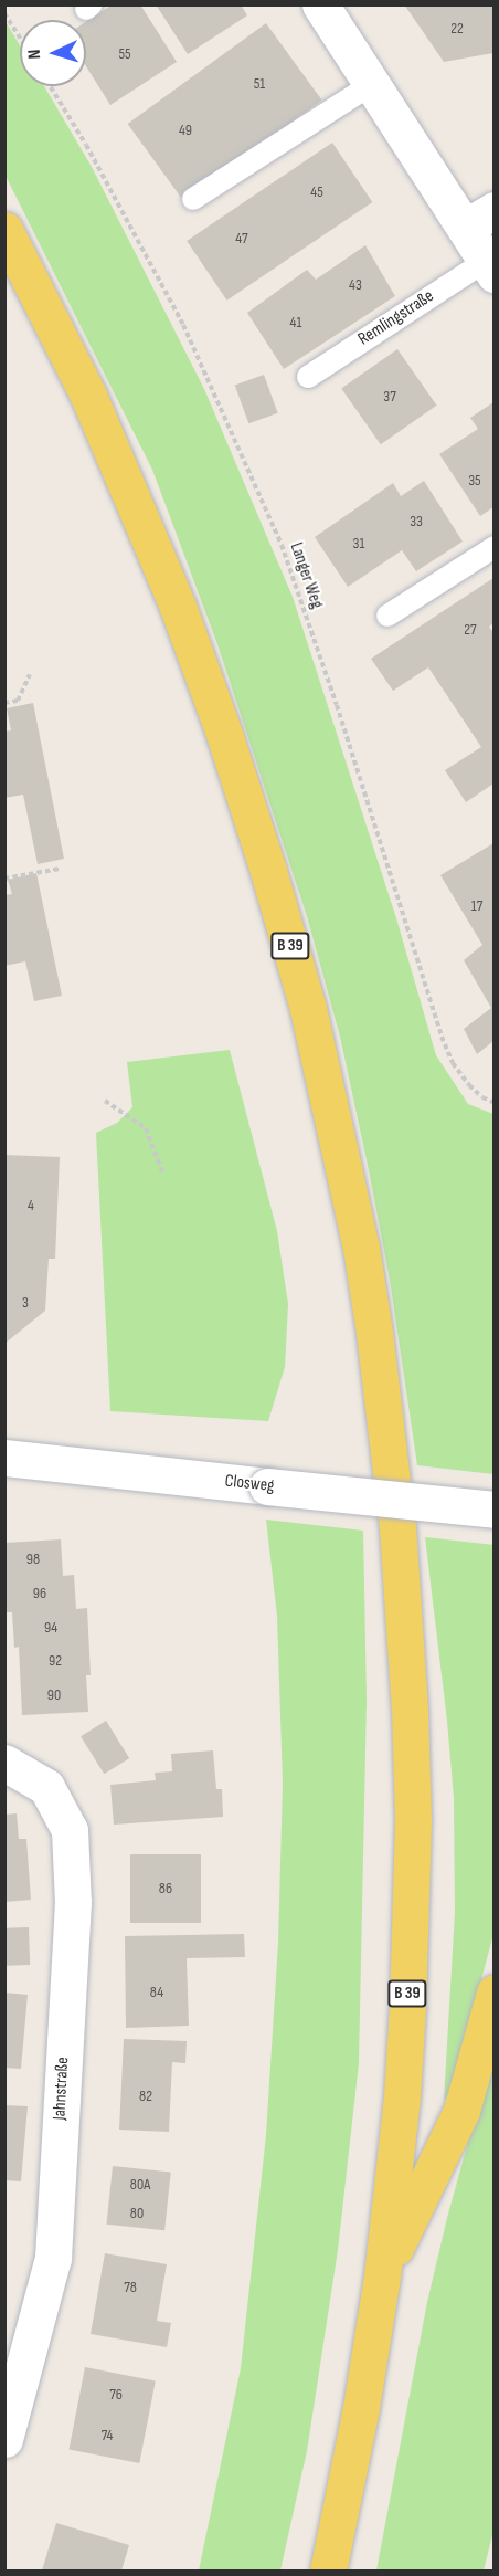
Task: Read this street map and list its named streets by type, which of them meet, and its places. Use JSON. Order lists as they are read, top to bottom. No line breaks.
{"streets":{"main road":["B 39"],"street":["Remlingstraße","Closweg","Jahnstraße"],"path":["Langer Weg"]},"house_numbers":["22","55","51","49","45","47","43","41","37","35","33","31","27","17","4","3","98","96","94","92","90","86","84","82","80A","80","78","76","74"],"north":"left"}
